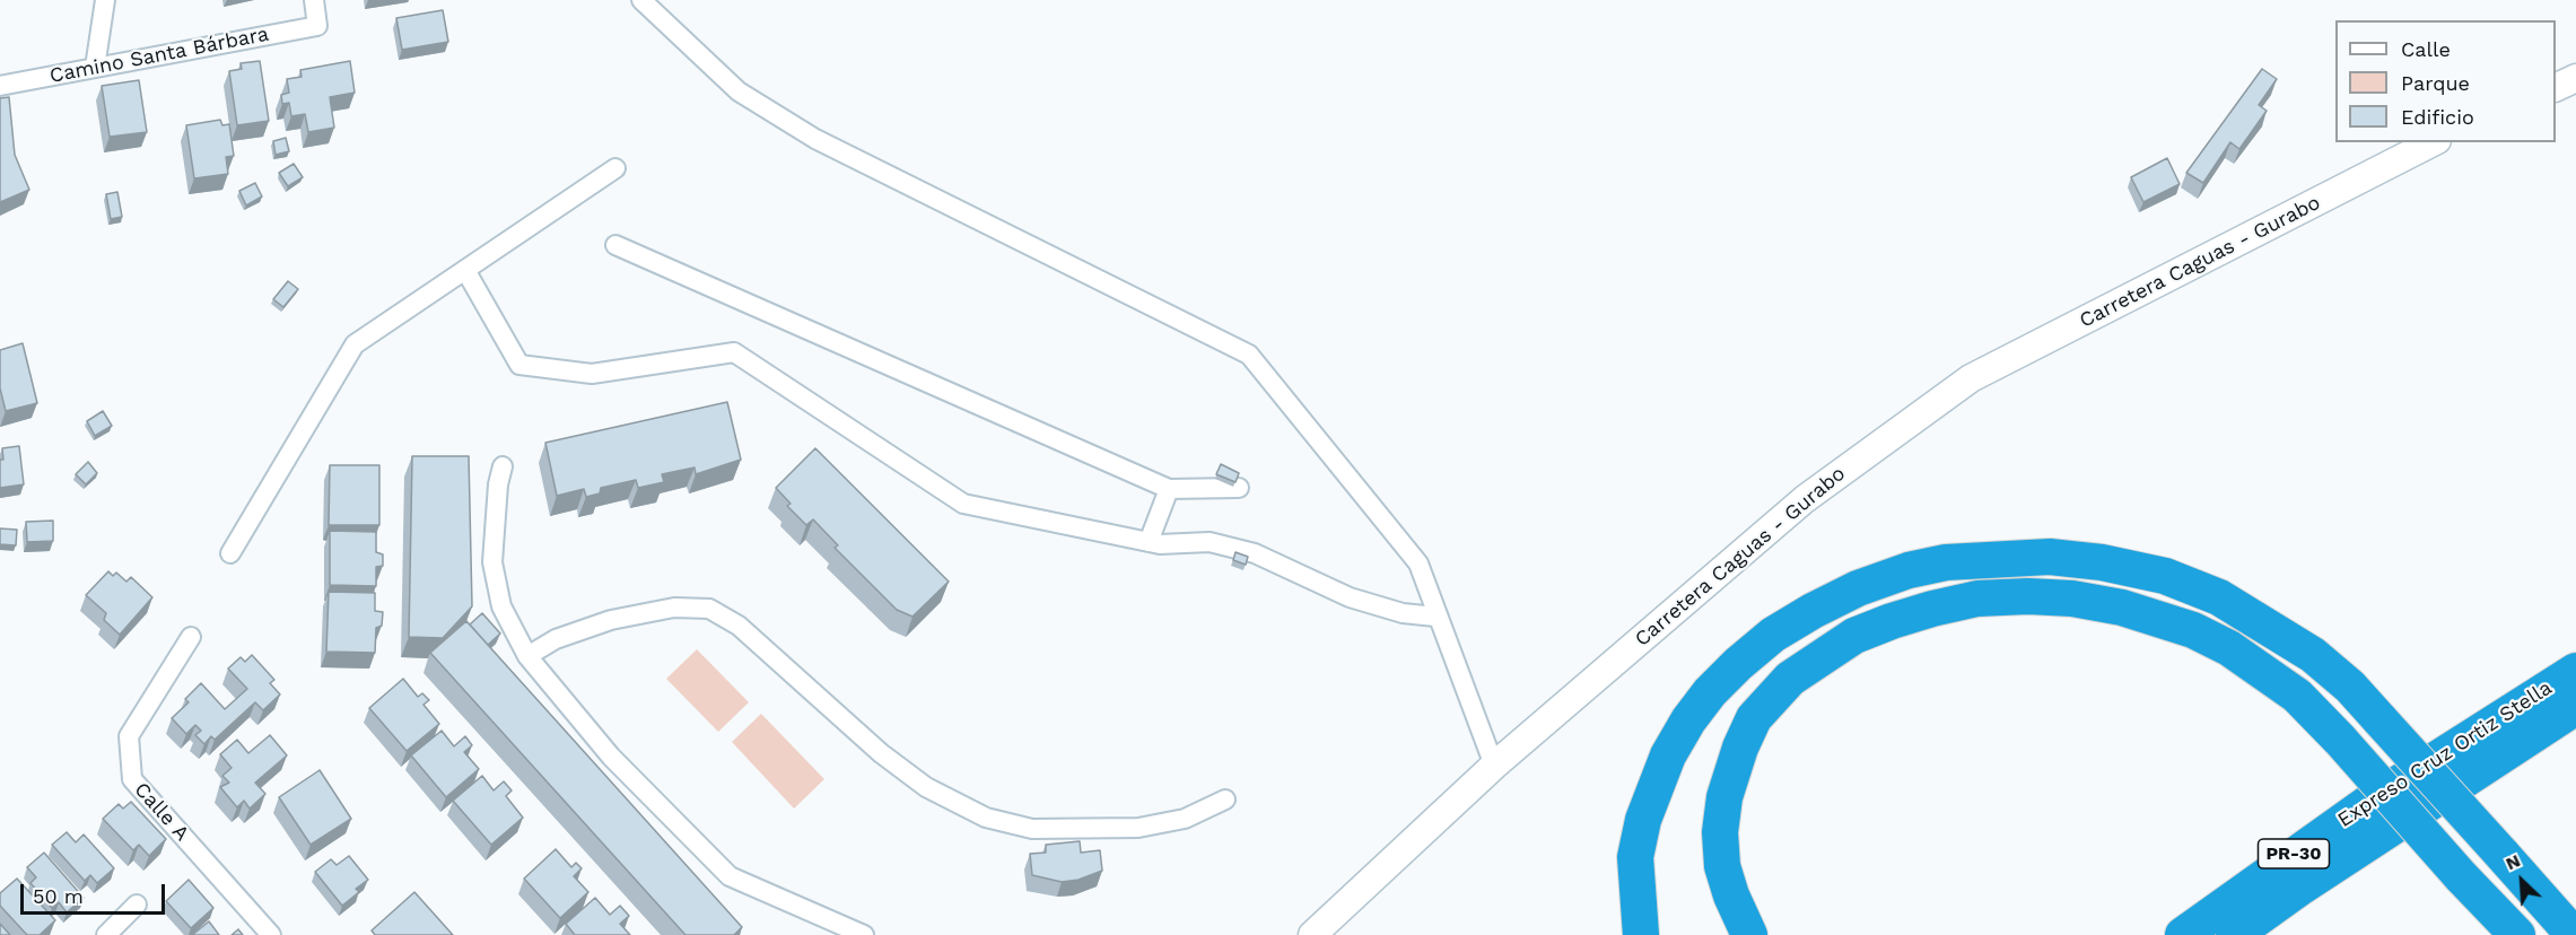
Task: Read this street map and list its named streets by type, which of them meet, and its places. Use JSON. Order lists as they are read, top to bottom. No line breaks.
{"streets":{"highway":["Expreso Cruz Ortiz Stella","PR-30"],"main road":["Carretera Caguas - Gurabo"],"street":["Camino Santa Bárbara","Calle A"]},"legend":["Calle","Parque","Edificio"],"scale_bar":"50 m","north":"top left"}
